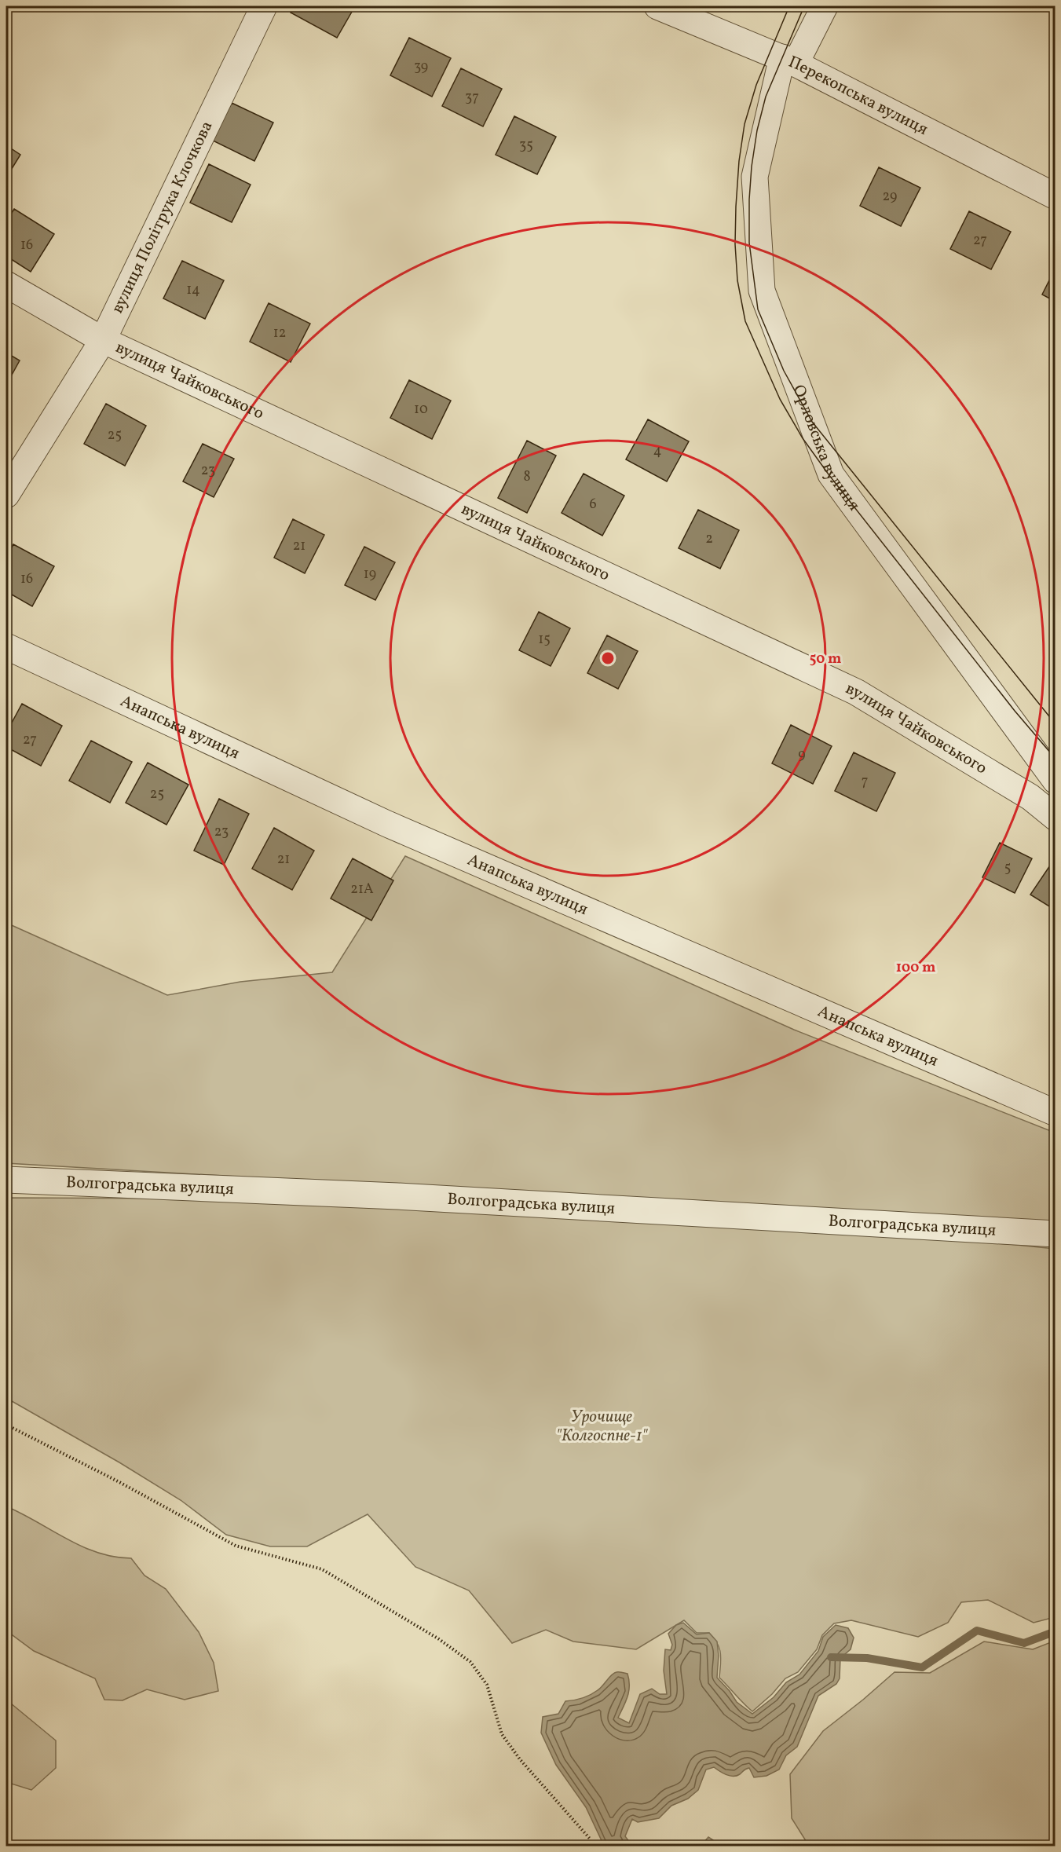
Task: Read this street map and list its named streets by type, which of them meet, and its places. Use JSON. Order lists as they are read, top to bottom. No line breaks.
{"streets":{"street":["Перекопська вулиця","вулиця Політрука Клочкова","вулиця Чайковського","Орловська вулиця","Анапська вулиця","Волгоградська вулиця"]},"crossings":[["Перекопська вулиця","Орловська вулиця"],["вулиця Політрука Клочкова","вулиця Чайковського"]],"parks":["Урочище \"Колгоспне-1\""],"house_numbers":["39","37","35","29","27","16","14","12","10","25","4","23","8","6","2","21","19","16","15","27","9","7","25","23","21","5","21А"],"rings":["50 m","100 m"]}
